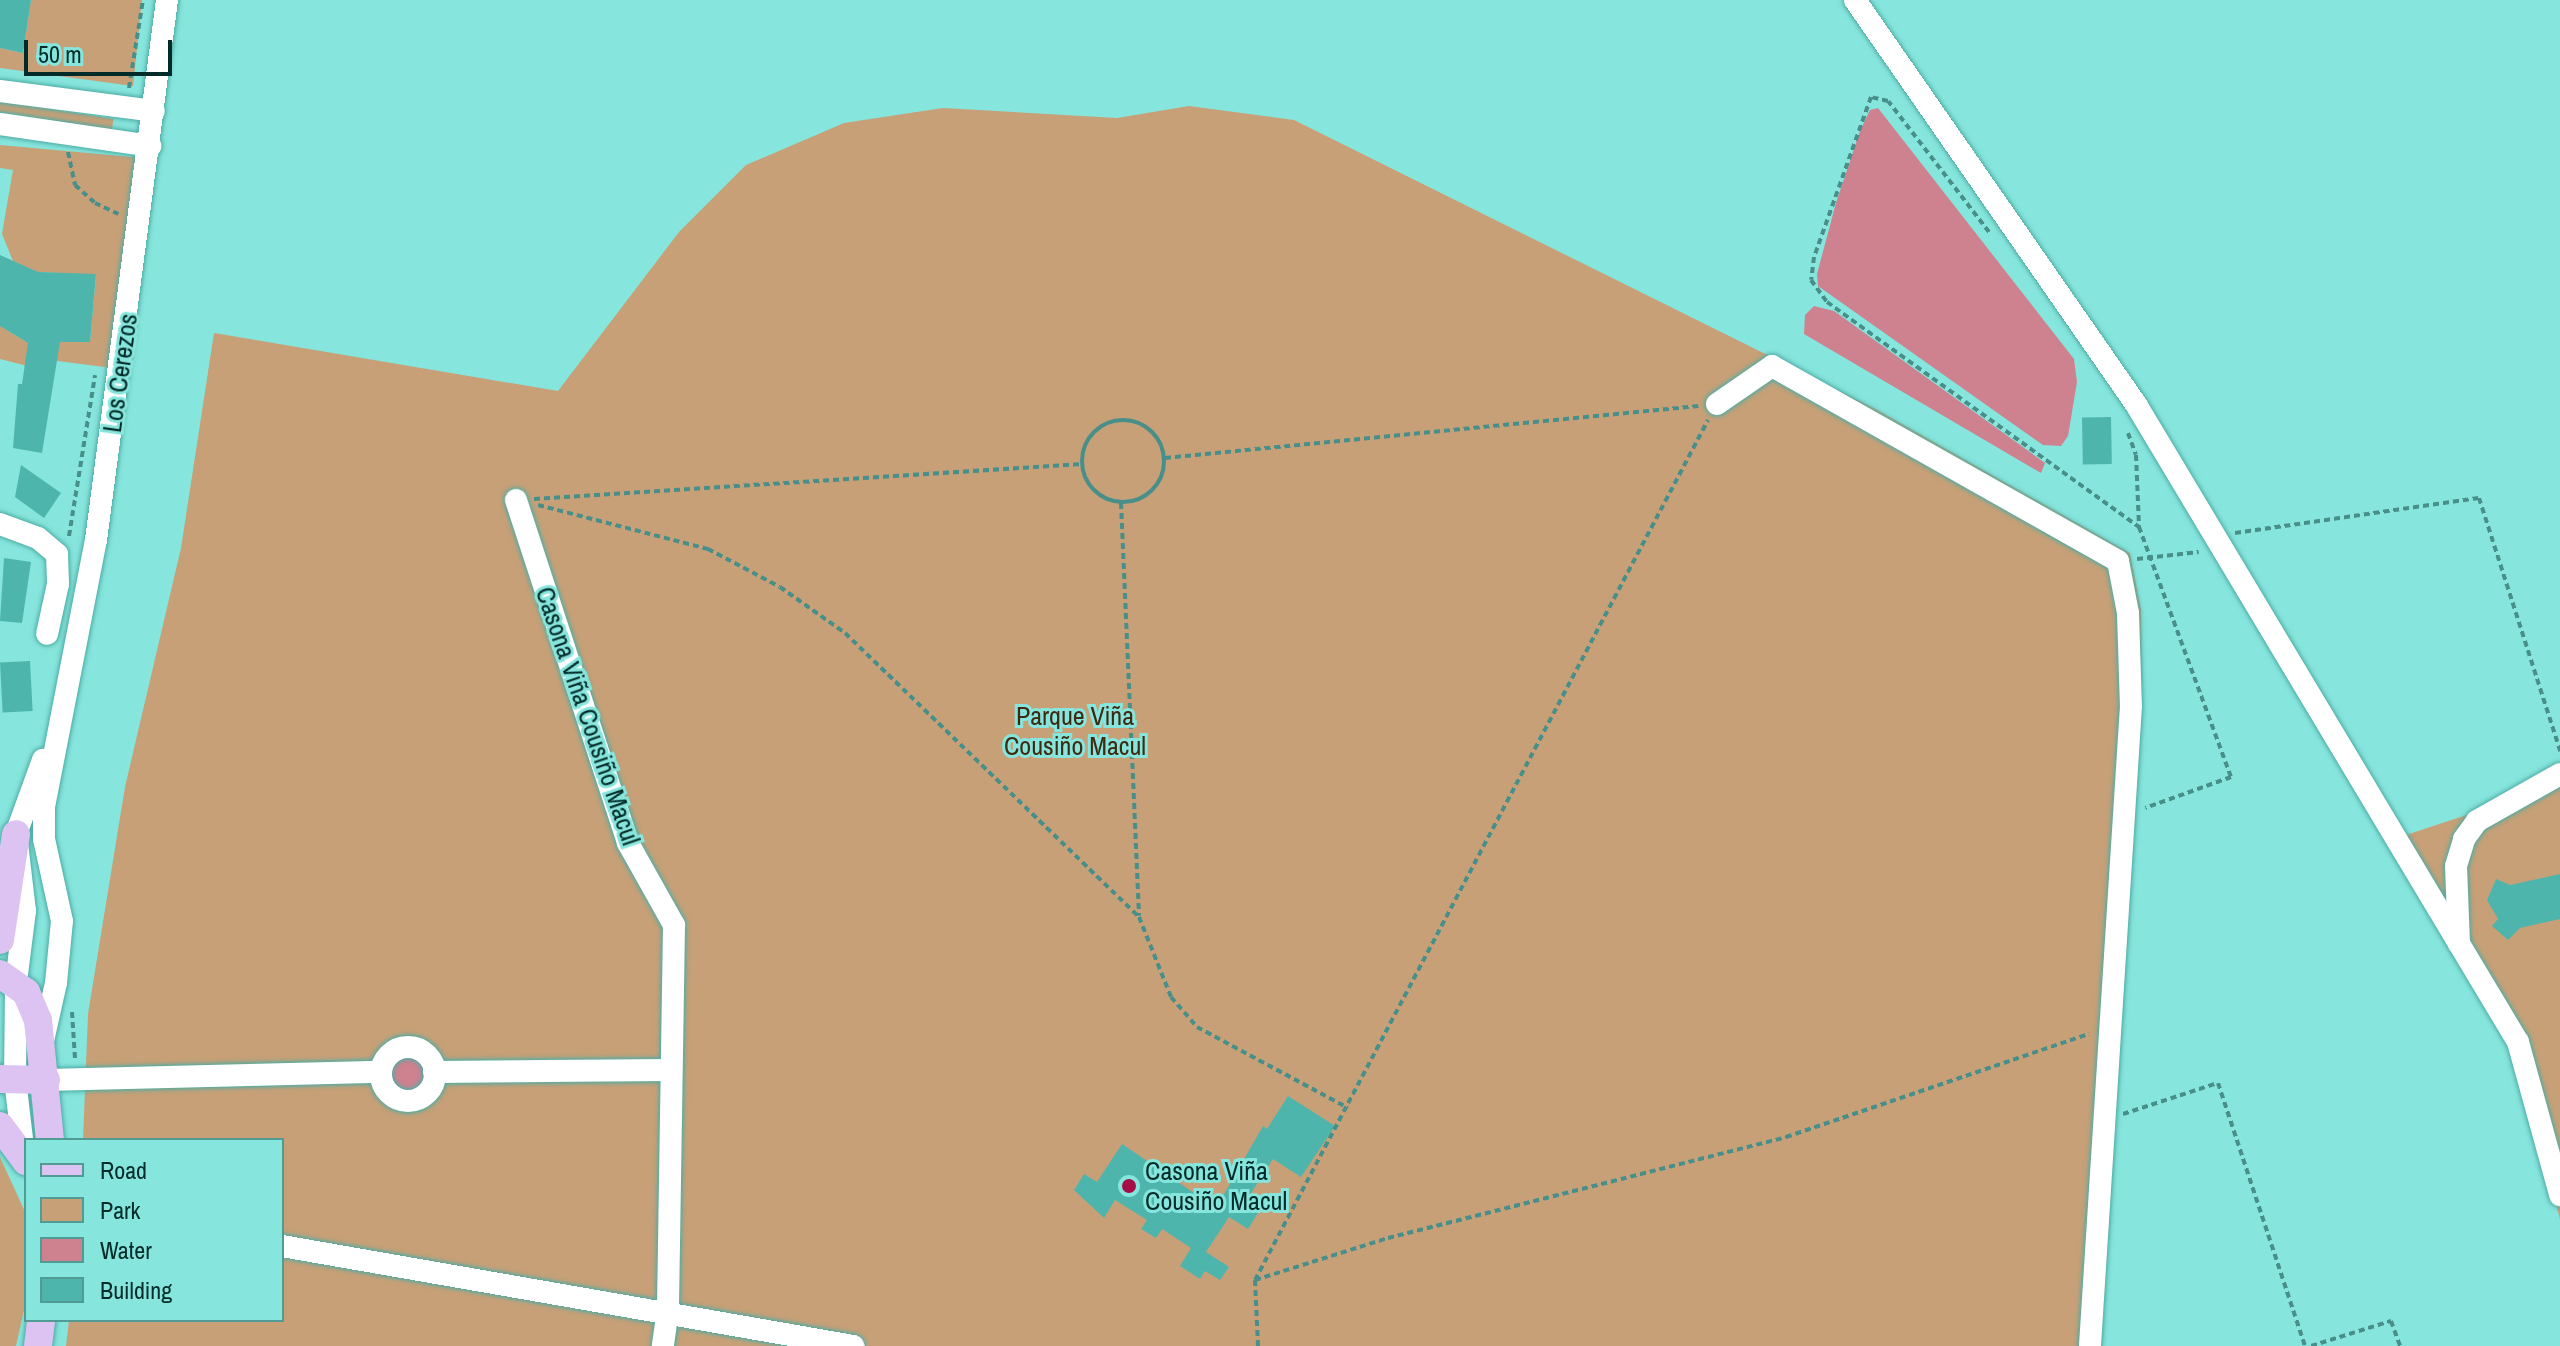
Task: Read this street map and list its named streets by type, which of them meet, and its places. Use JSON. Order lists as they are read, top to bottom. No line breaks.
{"streets":{"street":["Los Cerezos","Casona Viña Cousiño Macul"]},"parks":["Parque Viña Cousiño Macul"],"places":["Casona Viña Cousiño Macul"],"legend":["Road","Park","Water","Building"],"scale_bar":"50 m"}
